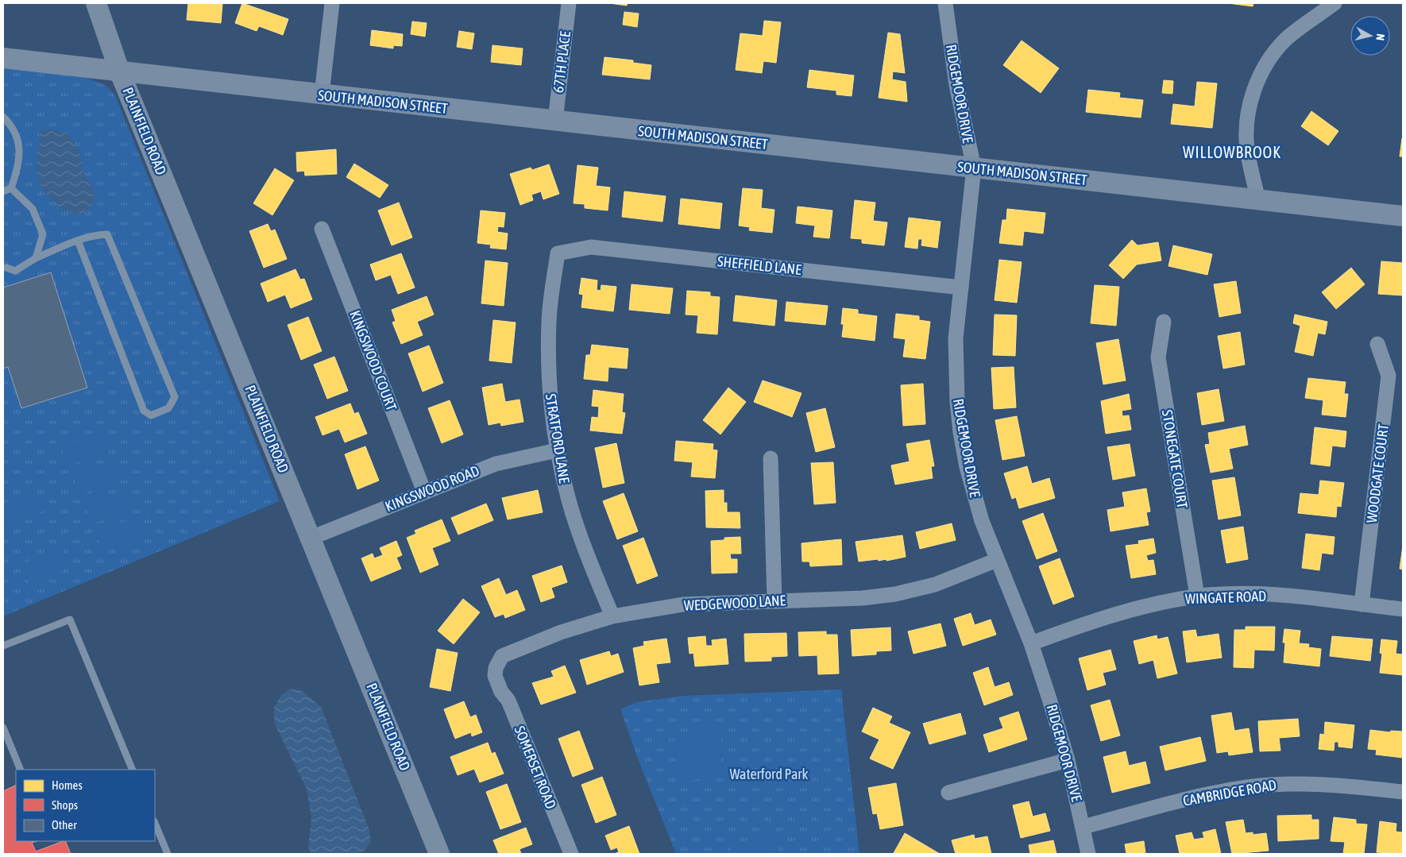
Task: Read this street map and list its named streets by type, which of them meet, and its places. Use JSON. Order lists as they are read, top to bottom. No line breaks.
{"streets":{"street":["67TH PLACE","RIDGEMOOR DRIVE","SOUTH MADISON STREET","PLAINFIELD ROAD","SHEFFIELD LANE","KINGSWOOD COURT","STRATFORD LANE","STONEGATE COURT","WOODGATE COURT","KINGSWOOD ROAD","WINGATE ROAD","WEDGEWOOD LANE","SOMERSET ROAD","CAMBRIDGE ROAD"]},"crossings":[["67TH PLACE","SOUTH MADISON STREET"],["RIDGEMOOR DRIVE","SOUTH MADISON STREET"],["RIDGEMOOR DRIVE","SHEFFIELD LANE"],["RIDGEMOOR DRIVE","WINGATE ROAD"],["RIDGEMOOR DRIVE","WEDGEWOOD LANE"],["RIDGEMOOR DRIVE","CAMBRIDGE ROAD"],["SOUTH MADISON STREET","PLAINFIELD ROAD"],["PLAINFIELD ROAD","KINGSWOOD ROAD"],["SHEFFIELD LANE","STRATFORD LANE"],["KINGSWOOD COURT","KINGSWOOD ROAD"],["STRATFORD LANE","KINGSWOOD ROAD"],["STRATFORD LANE","WEDGEWOOD LANE"],["STONEGATE COURT","WINGATE ROAD"],["WOODGATE COURT","WINGATE ROAD"],["WEDGEWOOD LANE","SOMERSET ROAD"]],"districts":["WILLOWBROOK"],"parks":["Waterford Park"],"legend":["Homes","Shops","Other"],"north":"right"}
